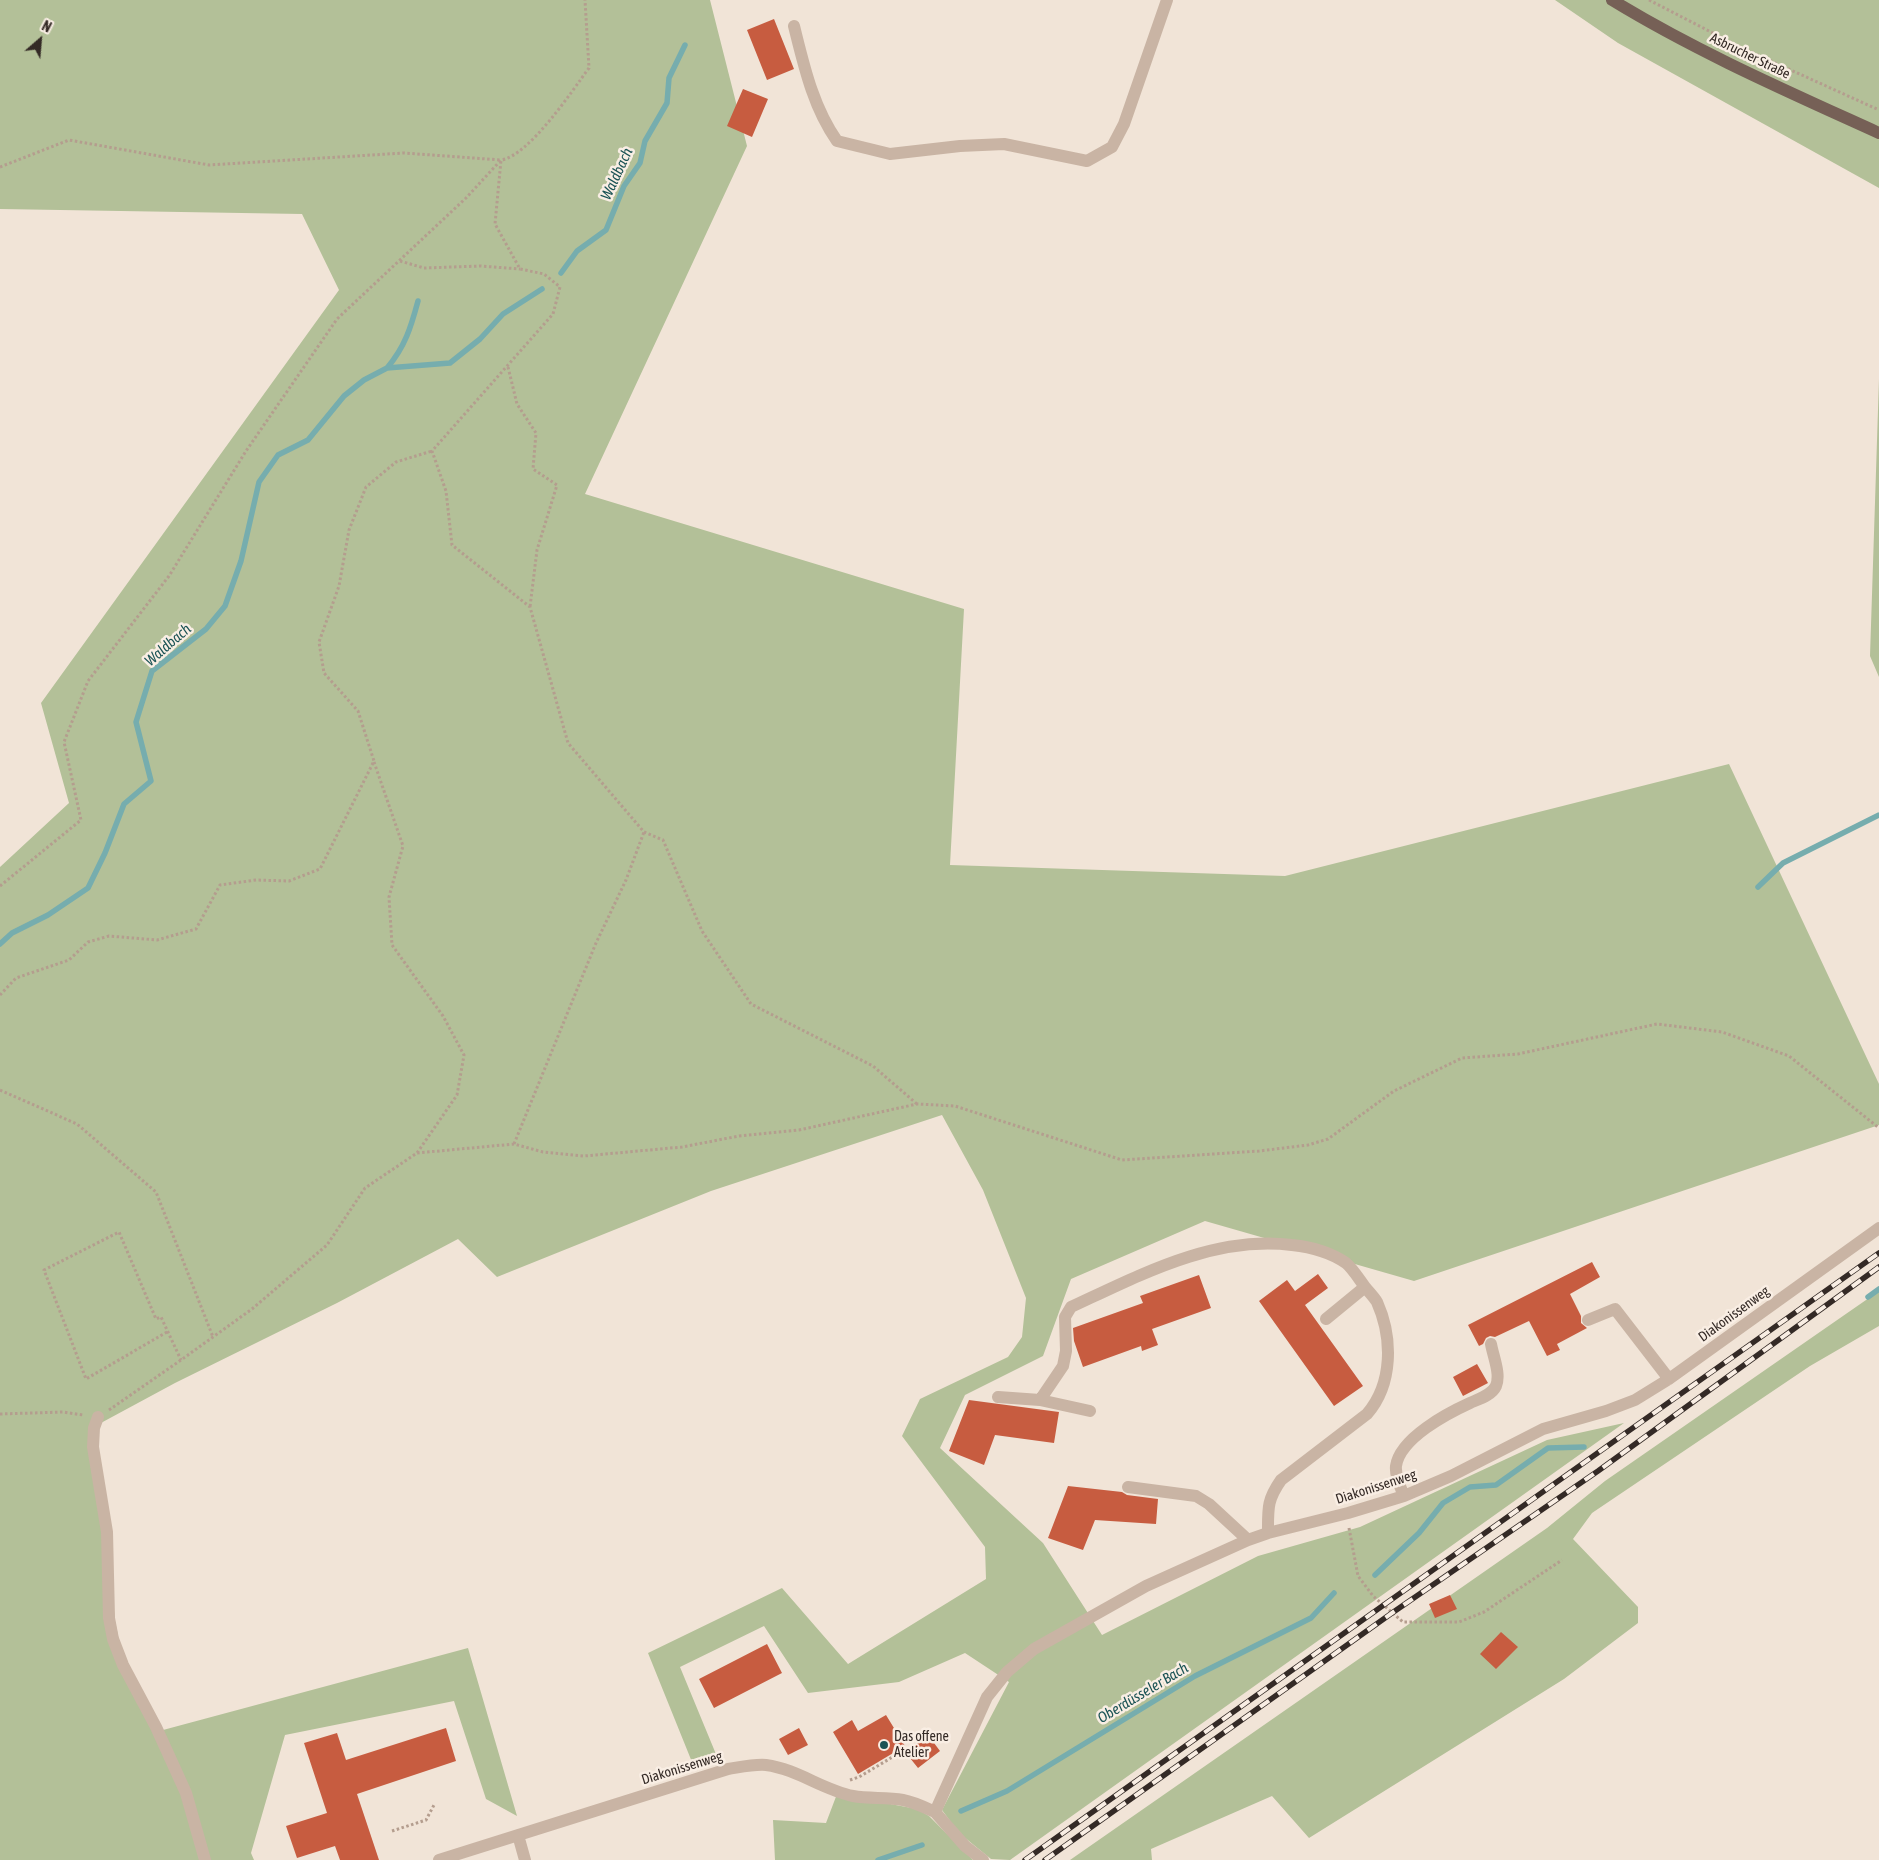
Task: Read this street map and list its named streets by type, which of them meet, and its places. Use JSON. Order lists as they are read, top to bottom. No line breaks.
{"streets":{"main road":["Asbrucher Straße"],"street":["Diakonissenweg"]},"water":["Waldbach","Oberdüsseler Bach"],"places":["Das offene Atelier"],"north":"top right"}
